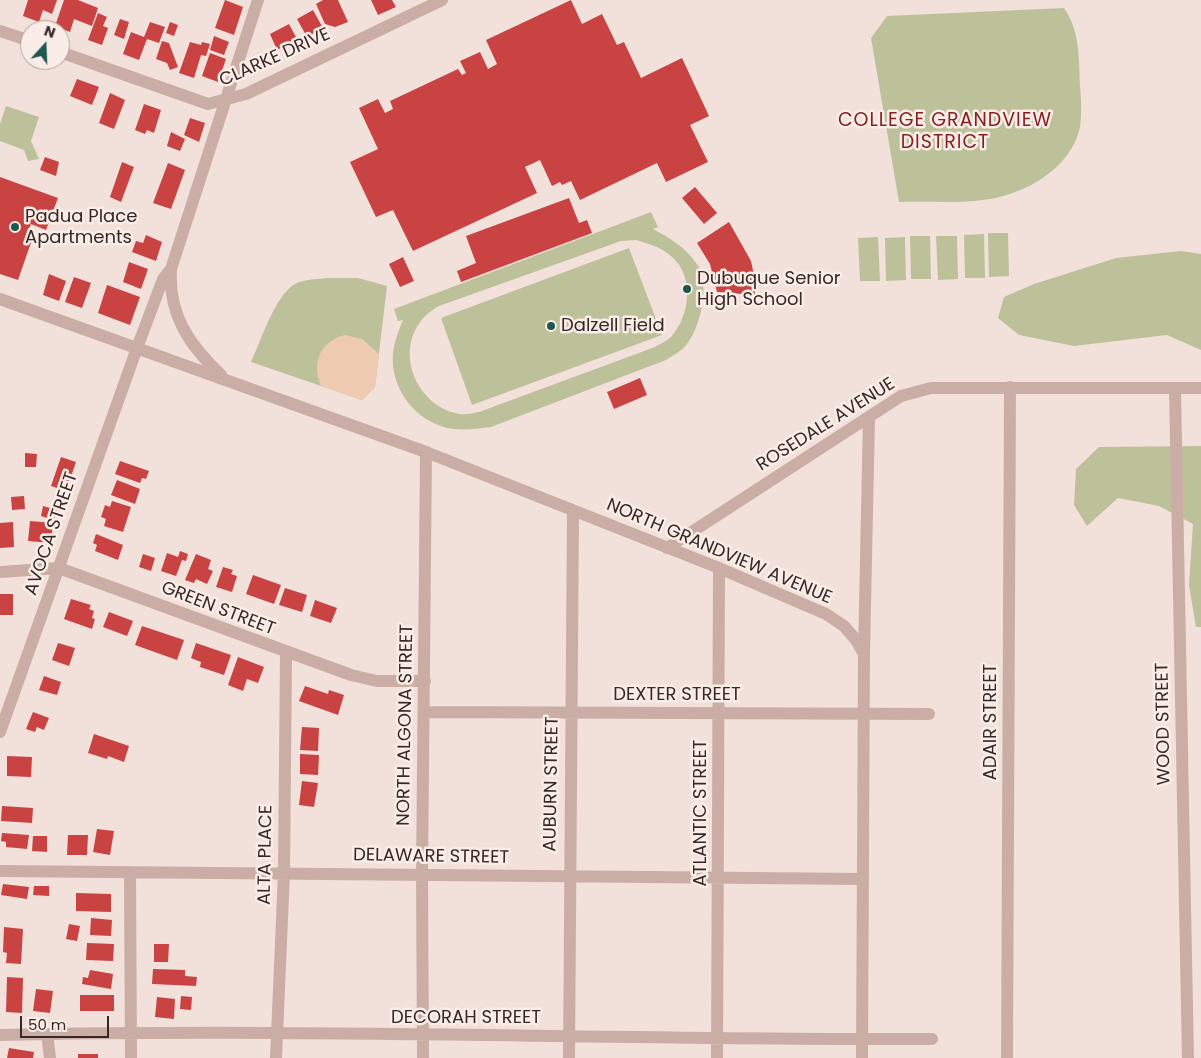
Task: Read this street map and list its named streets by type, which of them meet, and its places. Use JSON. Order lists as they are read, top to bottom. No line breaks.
{"streets":{"street":["CLARKE DRIVE","ROSEDALE AVENUE","AVOCA STREET","NORTH GRANDVIEW AVENUE","GREEN STREET","DEXTER STREET","ADAIR STREET","WOOD STREET","NORTH ALGONA STREET","AUBURN STREET","ATLANTIC STREET","ALTA PLACE","DELAWARE STREET","DECORAH STREET"]},"crossings":[["CLARKE DRIVE","NORTH GRANDVIEW AVENUE"],["ROSEDALE AVENUE","NORTH GRANDVIEW AVENUE"],["ROSEDALE AVENUE","ADAIR STREET"],["ROSEDALE AVENUE","WOOD STREET"],["AVOCA STREET","NORTH GRANDVIEW AVENUE"],["AVOCA STREET","GREEN STREET"],["NORTH GRANDVIEW AVENUE","NORTH ALGONA STREET"],["NORTH GRANDVIEW AVENUE","AUBURN STREET"],["NORTH GRANDVIEW AVENUE","ATLANTIC STREET"],["GREEN STREET","NORTH ALGONA STREET"],["GREEN STREET","ALTA PLACE"],["DEXTER STREET","NORTH ALGONA STREET"],["DEXTER STREET","AUBURN STREET"],["DEXTER STREET","ATLANTIC STREET"],["NORTH ALGONA STREET","DELAWARE STREET"],["NORTH ALGONA STREET","DECORAH STREET"],["AUBURN STREET","DELAWARE STREET"],["AUBURN STREET","DECORAH STREET"],["ATLANTIC STREET","DELAWARE STREET"],["ATLANTIC STREET","DECORAH STREET"],["ALTA PLACE","DELAWARE STREET"],["ALTA PLACE","DECORAH STREET"]],"districts":["COLLEGE GRANDVIEW DISTRICT"],"places":["Padua Place Apartments","Dubuque Senior High School","Dalzell Field"],"scale_bar":"50 m","north":"top"}
